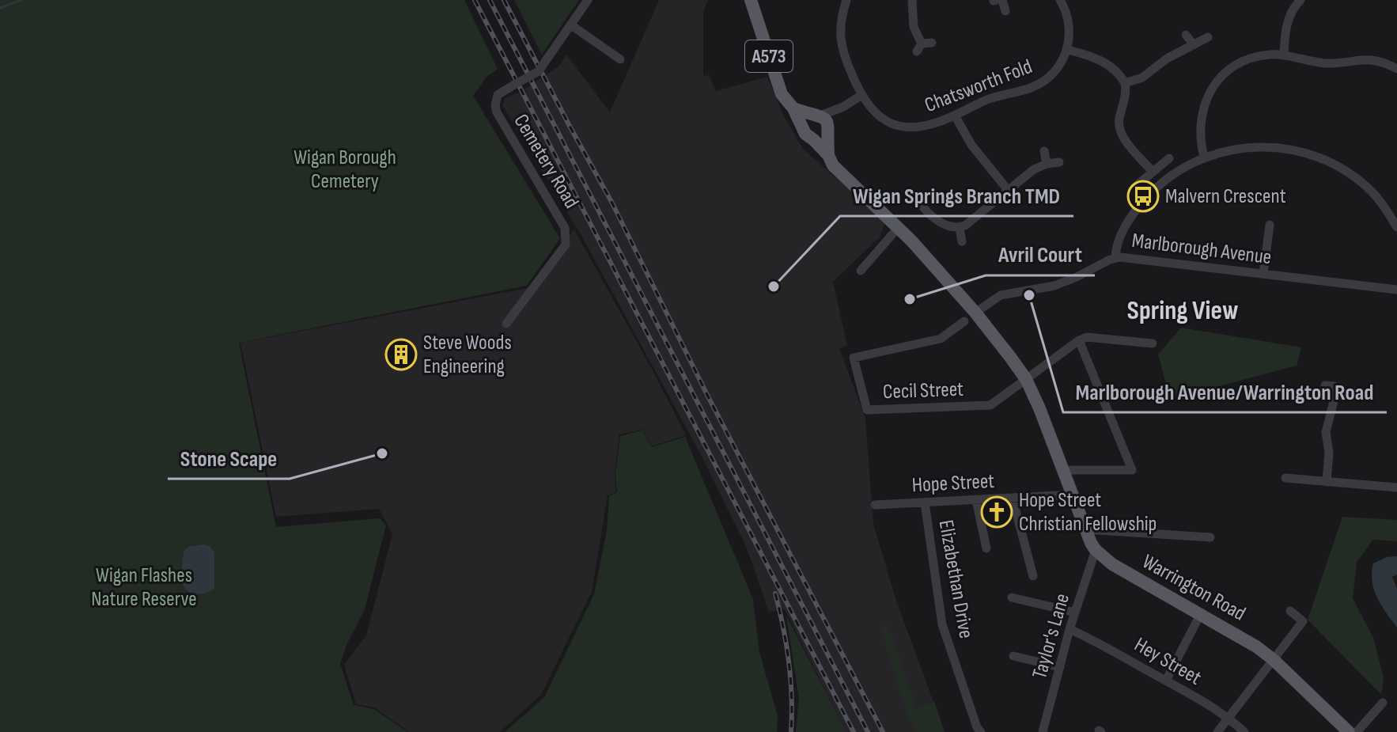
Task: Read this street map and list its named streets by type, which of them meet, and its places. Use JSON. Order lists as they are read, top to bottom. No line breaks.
{"streets":{"main road":["A573","Warrington Road"],"street":["Chatsworth Fold","Cemetery Road","Marlborough Avenue","Cecil Street","Hope Street","Elizabethan Drive","Taylor's Lane","Hey Street"]},"crossings":[["A573","Warrington Road"],["Marlborough Avenue","Warrington Road"],["Cecil Street","Warrington Road"],["Hope Street","Elizabethan Drive"],["Hope Street","Warrington Road"],["Warrington Road","Taylor's Lane"],["Taylor's Lane","Hey Street"]],"districts":["Spring View"],"parks":["Wigan Borough Cemetery","Wigan Flashes Nature Reserve"],"places":{"bus stop":["Malvern Crescent"],"other":["Wigan Springs Branch TMD","Marlborough Avenue/Warrington Road","Avril Court","Stone Scape"],"building":["Steve Woods Engineering"],"church":["Hope Street Christian Fellowship"]}}
